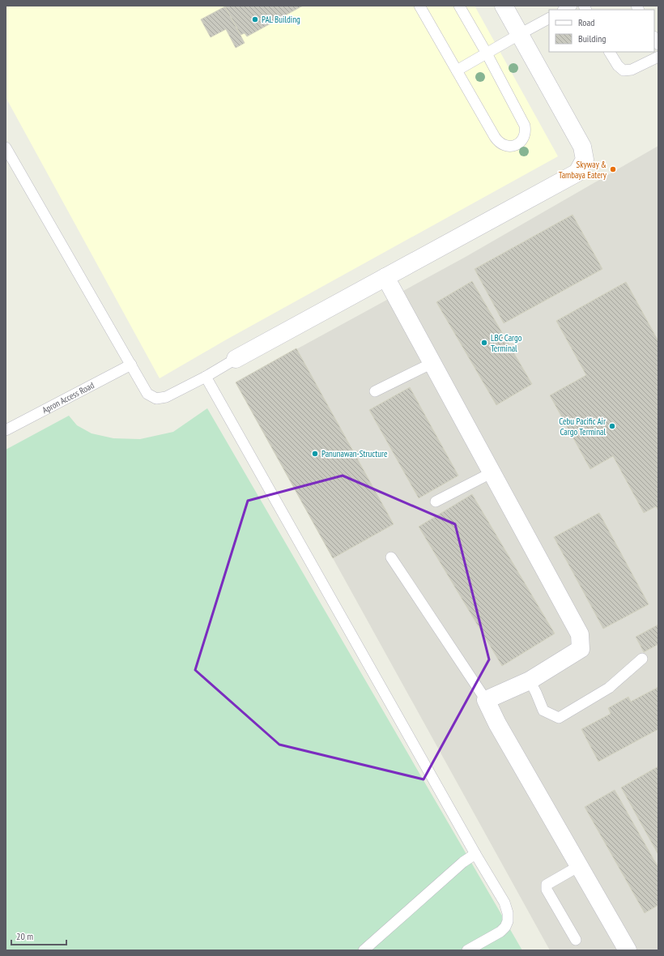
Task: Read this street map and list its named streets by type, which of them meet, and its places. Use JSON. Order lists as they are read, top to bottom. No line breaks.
{"streets":{"lane":["Apron Access Road"]},"places":["PAL Building","Skyway & Tambaya Eatery","LBC Cargo Terminal","Cebu Pacific Air Cargo Terminal","Panunawan-Structure"],"legend":["Road","Building"],"scale_bar":"20 m"}
